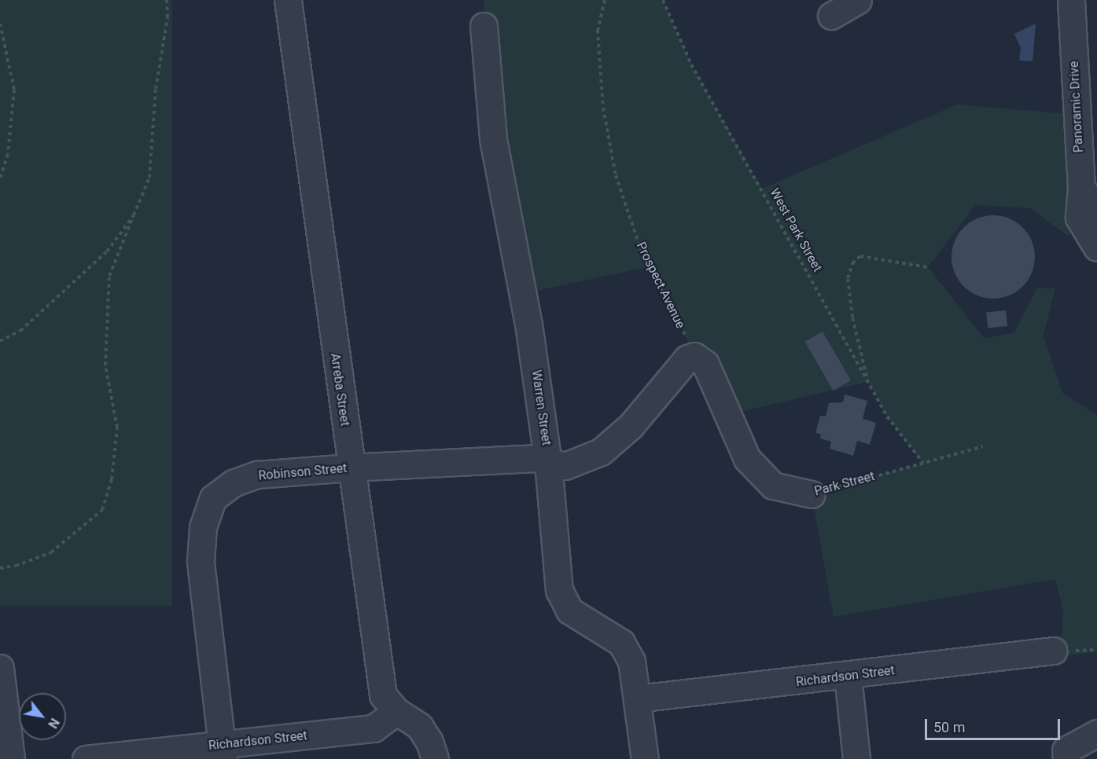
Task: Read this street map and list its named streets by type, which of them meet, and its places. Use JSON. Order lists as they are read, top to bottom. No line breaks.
{"streets":{"street":["Panoramic Drive","Arreba Street","Warren Street","Robinson Street","Park Street","Richardson Street"],"path":["West Park Street","Prospect Avenue"]},"crossings":[["West Park Street","Park Street"],["Prospect Avenue","Park Street"],["Arreba Street","Robinson Street"],["Arreba Street","Richardson Street"],["Warren Street","Robinson Street"],["Warren Street","Richardson Street"],["Robinson Street","Richardson Street"]],"scale_bar":"50 m","north":"bottom right"}
